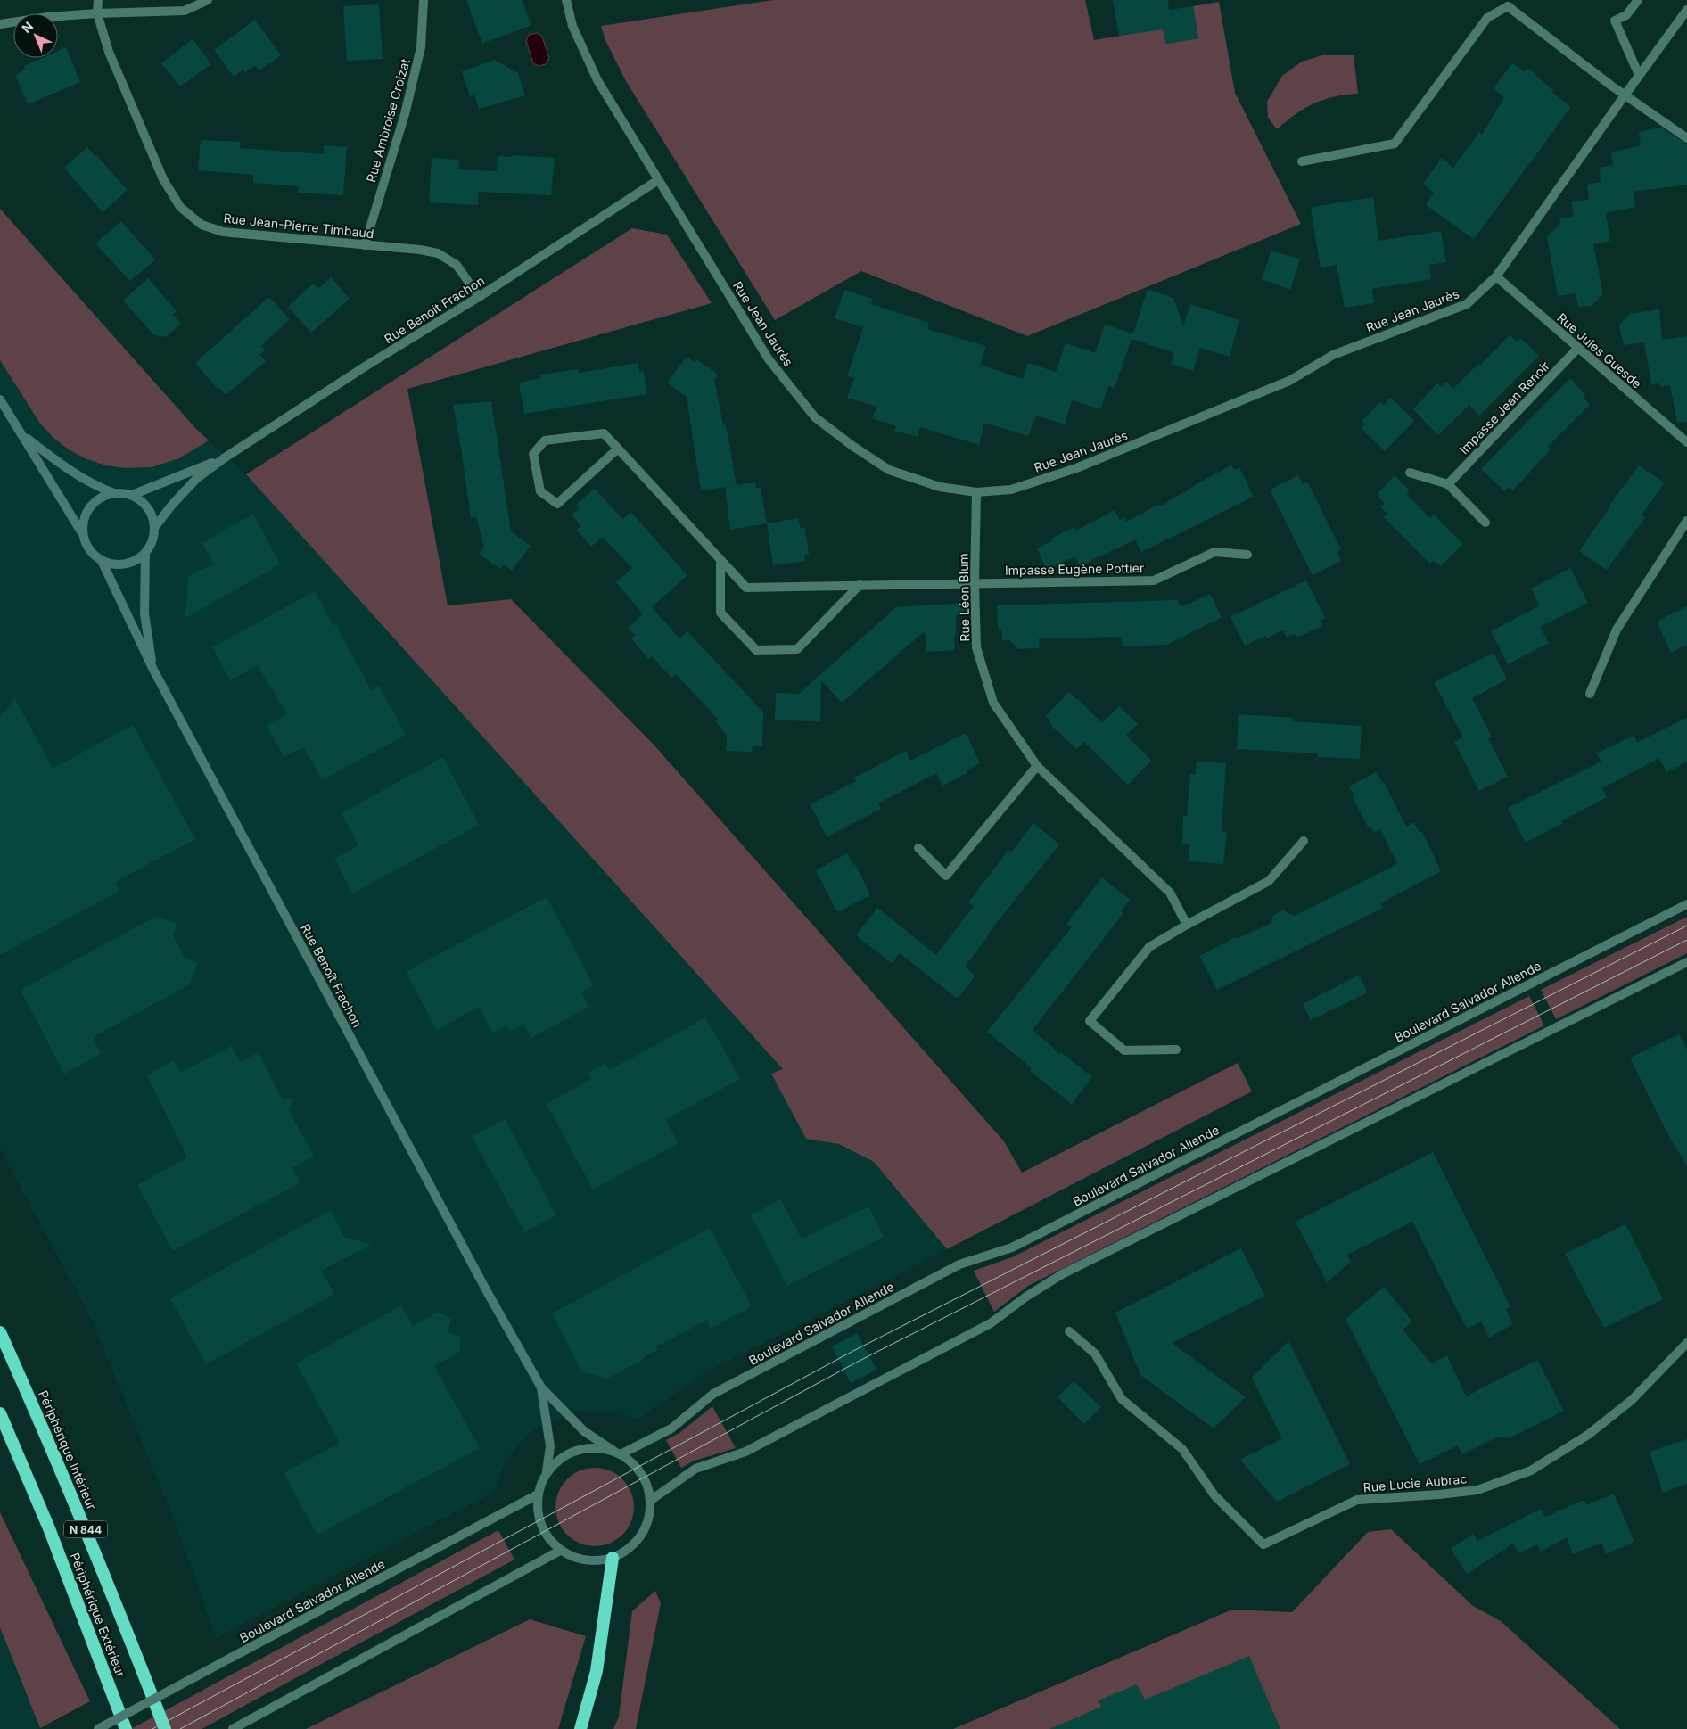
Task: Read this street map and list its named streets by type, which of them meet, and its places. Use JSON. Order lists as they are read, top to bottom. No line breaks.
{"streets":{"highway":["Périphérique Intérieur","N 844","Périphérique Extérieur"],"street":["Rue Ambroise Croizat","Rue Jean-Pierre Timbaud","Rue Benoit Frachon","Rue Jean Jaurès","Rue Jules Guesde","Impasse Jean Renoir","Impasse Eugène Pottier","Rue Léon Blum","Rue Benoît Frachon","Boulevard Salvador Allende","Rue Lucie Aubrac"]},"crossings":[["Rue Ambroise Croizat","Rue Jean-Pierre Timbaud"],["Rue Jean-Pierre Timbaud","Rue Benoit Frachon"],["Rue Benoit Frachon","Rue Jean Jaurès"],["Rue Jean Jaurès","Rue Jules Guesde"],["Rue Jean Jaurès","Rue Léon Blum"],["Rue Jules Guesde","Impasse Jean Renoir"],["Impasse Eugène Pottier","Rue Léon Blum"]],"north":"top left"}
